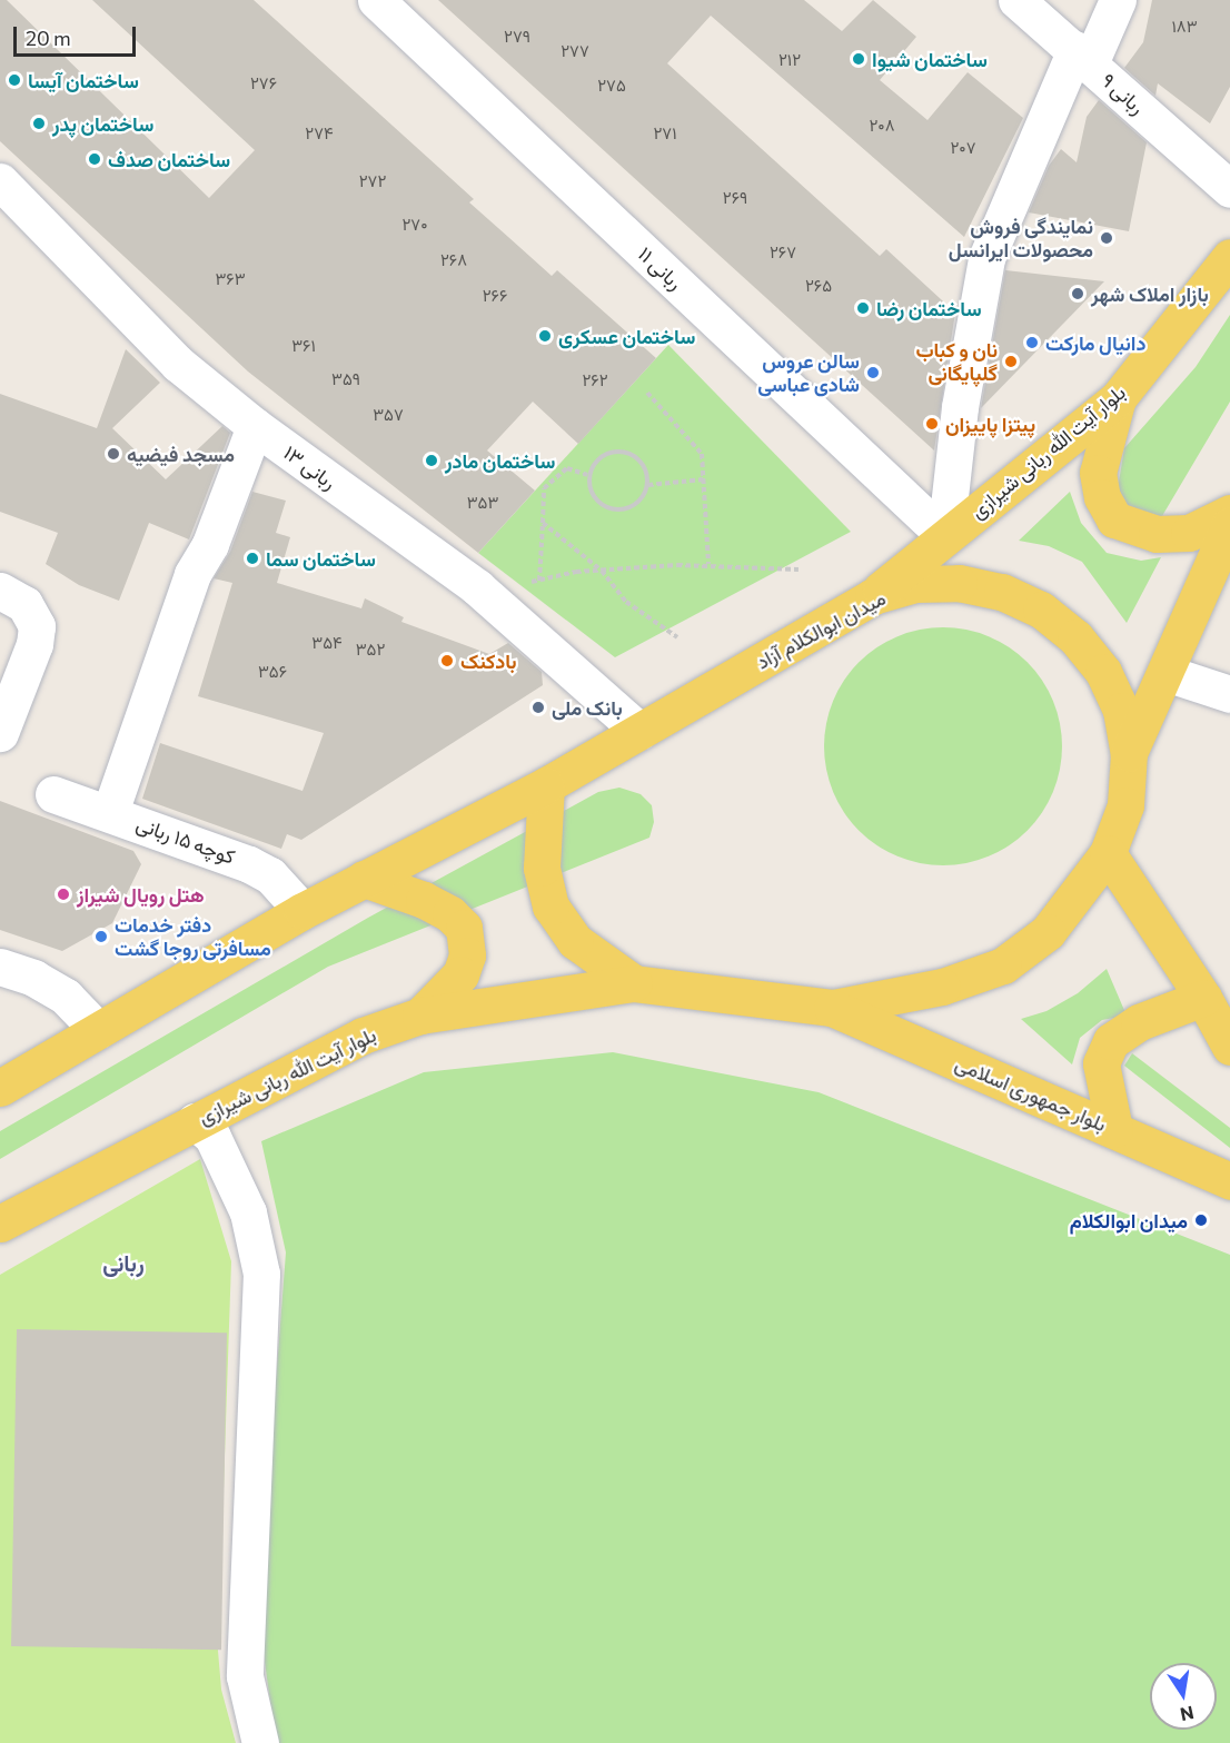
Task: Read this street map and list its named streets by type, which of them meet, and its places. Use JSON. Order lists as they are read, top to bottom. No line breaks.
{"streets":{"main road":["بلوار آیت الله ربانی شیرازی","میدان ابوالکلام آزاد","بلوار جمهوری اسلامی"],"street":["ربانی ۹","ربانی ۱۱","ربانی ۱۳","کوچه ۱۵ ربانی"]},"crossings":[["ربانی ۱۱","بلوار آیت الله ربانی شیرازی"],["بلوار آیت الله ربانی شیرازی","میدان ابوالکلام آزاد"],["ربانی ۱۳","میدان ابوالکلام آزاد"],["میدان ابوالکلام آزاد","بلوار جمهوری اسلامی"]],"districts":["ربانی"],"places":["ساختمان شیوا","ساختمان آیسا","ساختمان پدر","ساختمان صدف","نمایندگی فروش محصولات ایرانسل","بازار املاک شهر","ساختمان رضا","ساختمان عسکری","دانیال مارکت","نان و کباب گلپایگانی","سالن عروس شادی عباسی","پیتزا پاییزان","مسجد فیضیه","ساختمان مادر","ساختمان سما","بادکنک","بانک ملی","هتل رویال شیراز","دفتر خدمات مسافرتی روجا گشت","میدان ابوالکلام"],"house_numbers":["۱۸۳","۲۷۹","۲۷۷","۲۱۲","۲۷۶","۲۷۵","۲۰۸","۲۷۴","۲۷۱","۲۰۷","۲۷۲","۲۶۹","۲۷۰","۲۶۷","۲۶۸","۳۶۳","۲۶۵","۲۶۶","۳۶۱","۳۵۹","۲۶۲","۳۵۷","۳۵۳","۳۵۴","۳۵۲","۳۵۶"],"scale_bar":"20 m","north":"bottom"}
